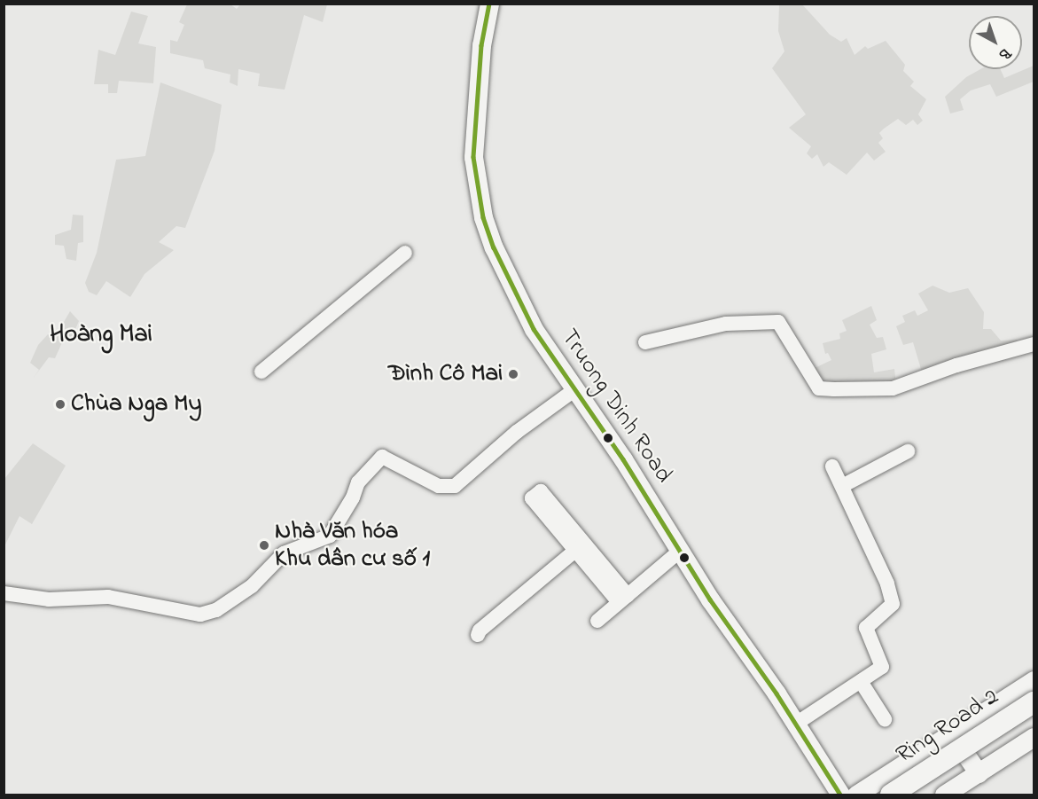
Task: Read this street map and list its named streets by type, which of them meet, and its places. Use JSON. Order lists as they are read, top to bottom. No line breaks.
{"streets":{"highway":["Ring Road 2"],"main road":["Truong Dinh Road"]},"districts":["Hoàng Mai"],"places":["Đình Cô Mai","Chùa Nga My","Nhà Văn hóa Khu dân cư số 1"],"north":"bottom right"}
